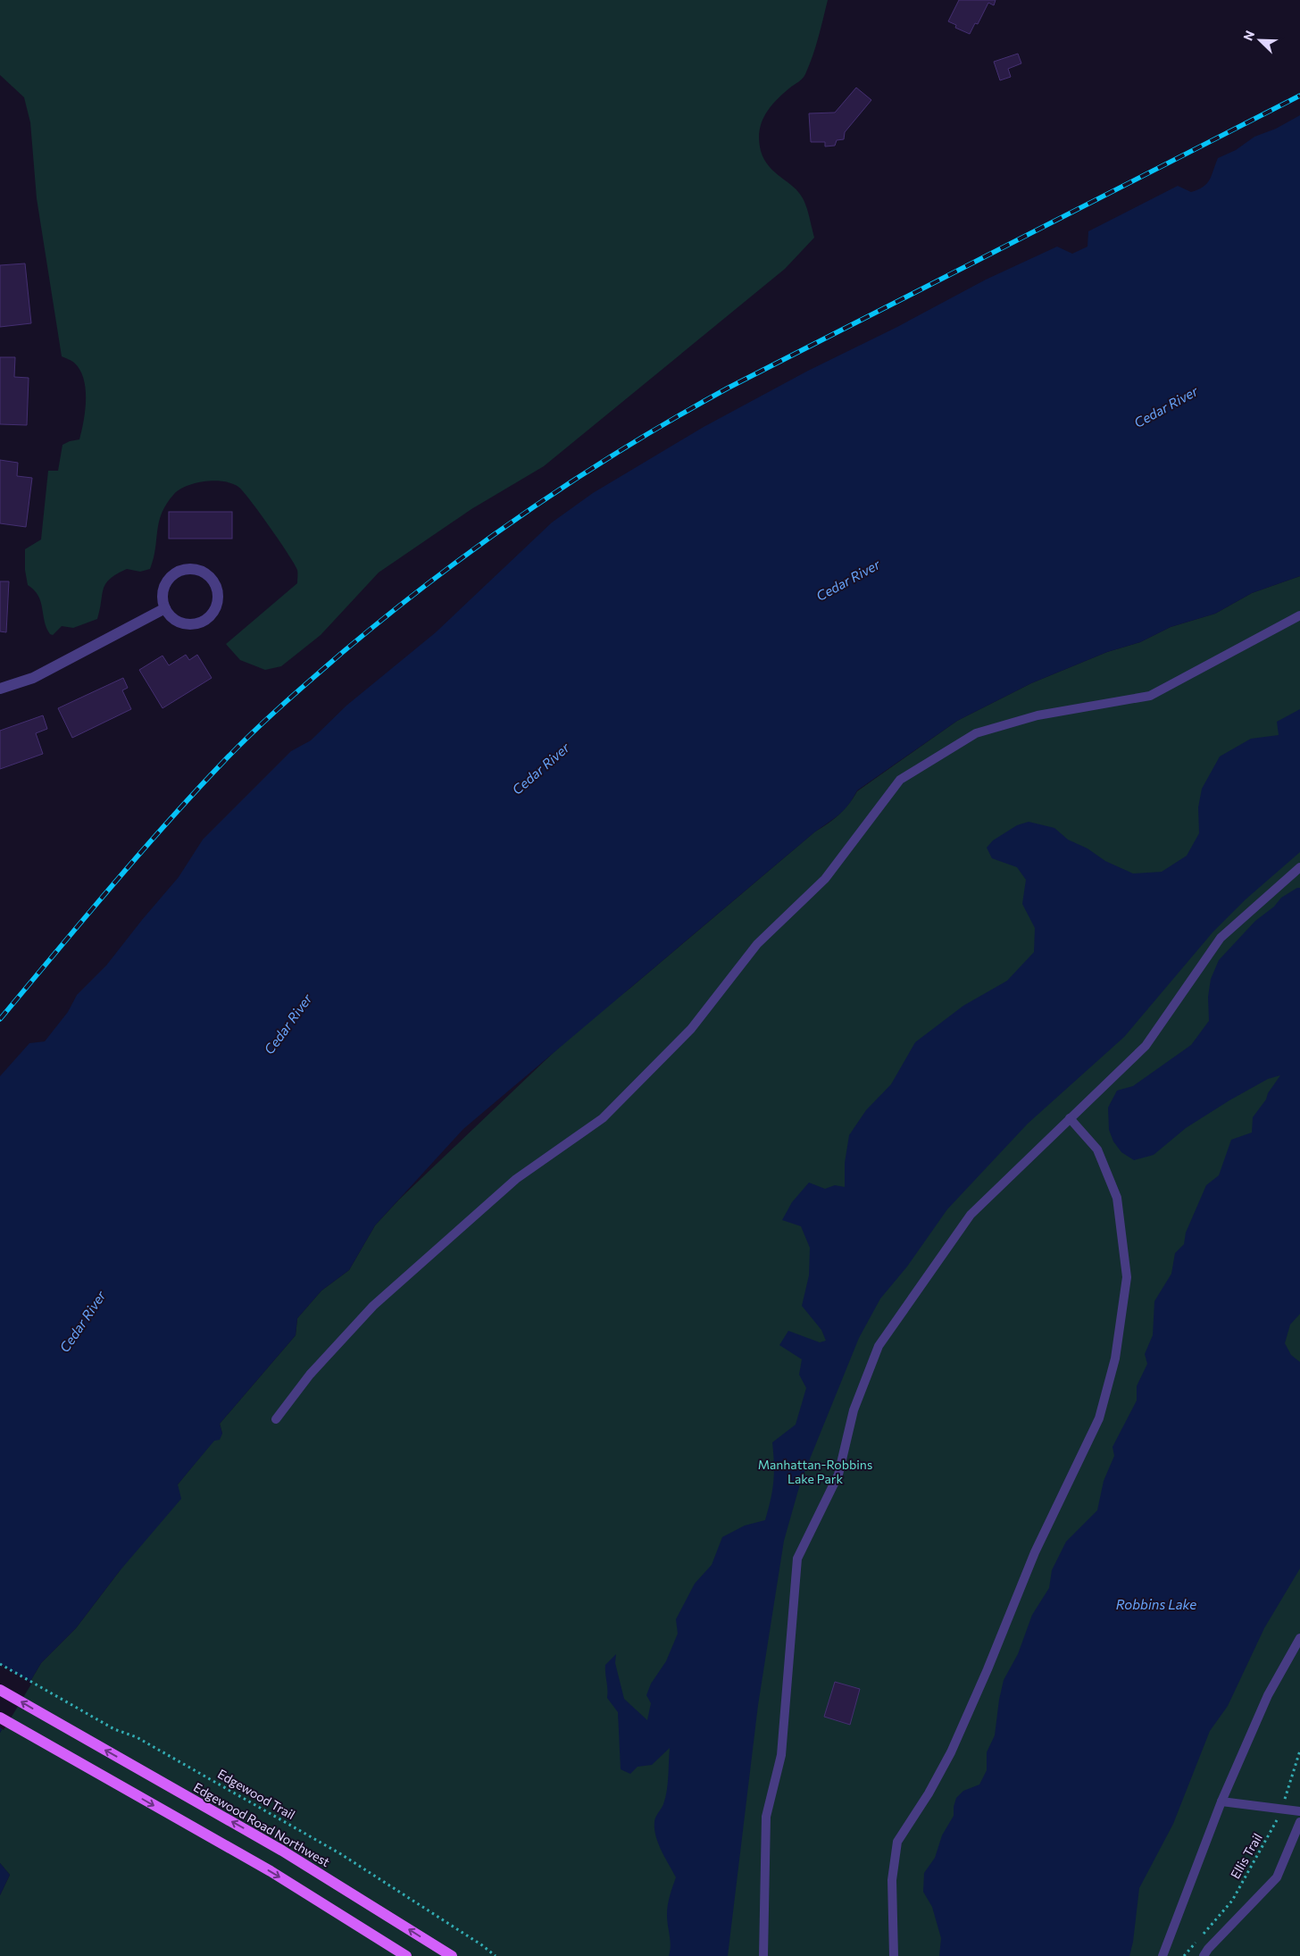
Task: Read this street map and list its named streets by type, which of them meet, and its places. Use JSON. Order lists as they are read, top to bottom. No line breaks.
{"streets":{"main road":["Edgewood Road Northwest"],"path":["Edgewood Trail","Ellis Trail"]},"water":["Cedar River","Robbins Lake"],"parks":["Manhattan-Robbins Lake Park"],"north":"top left"}
